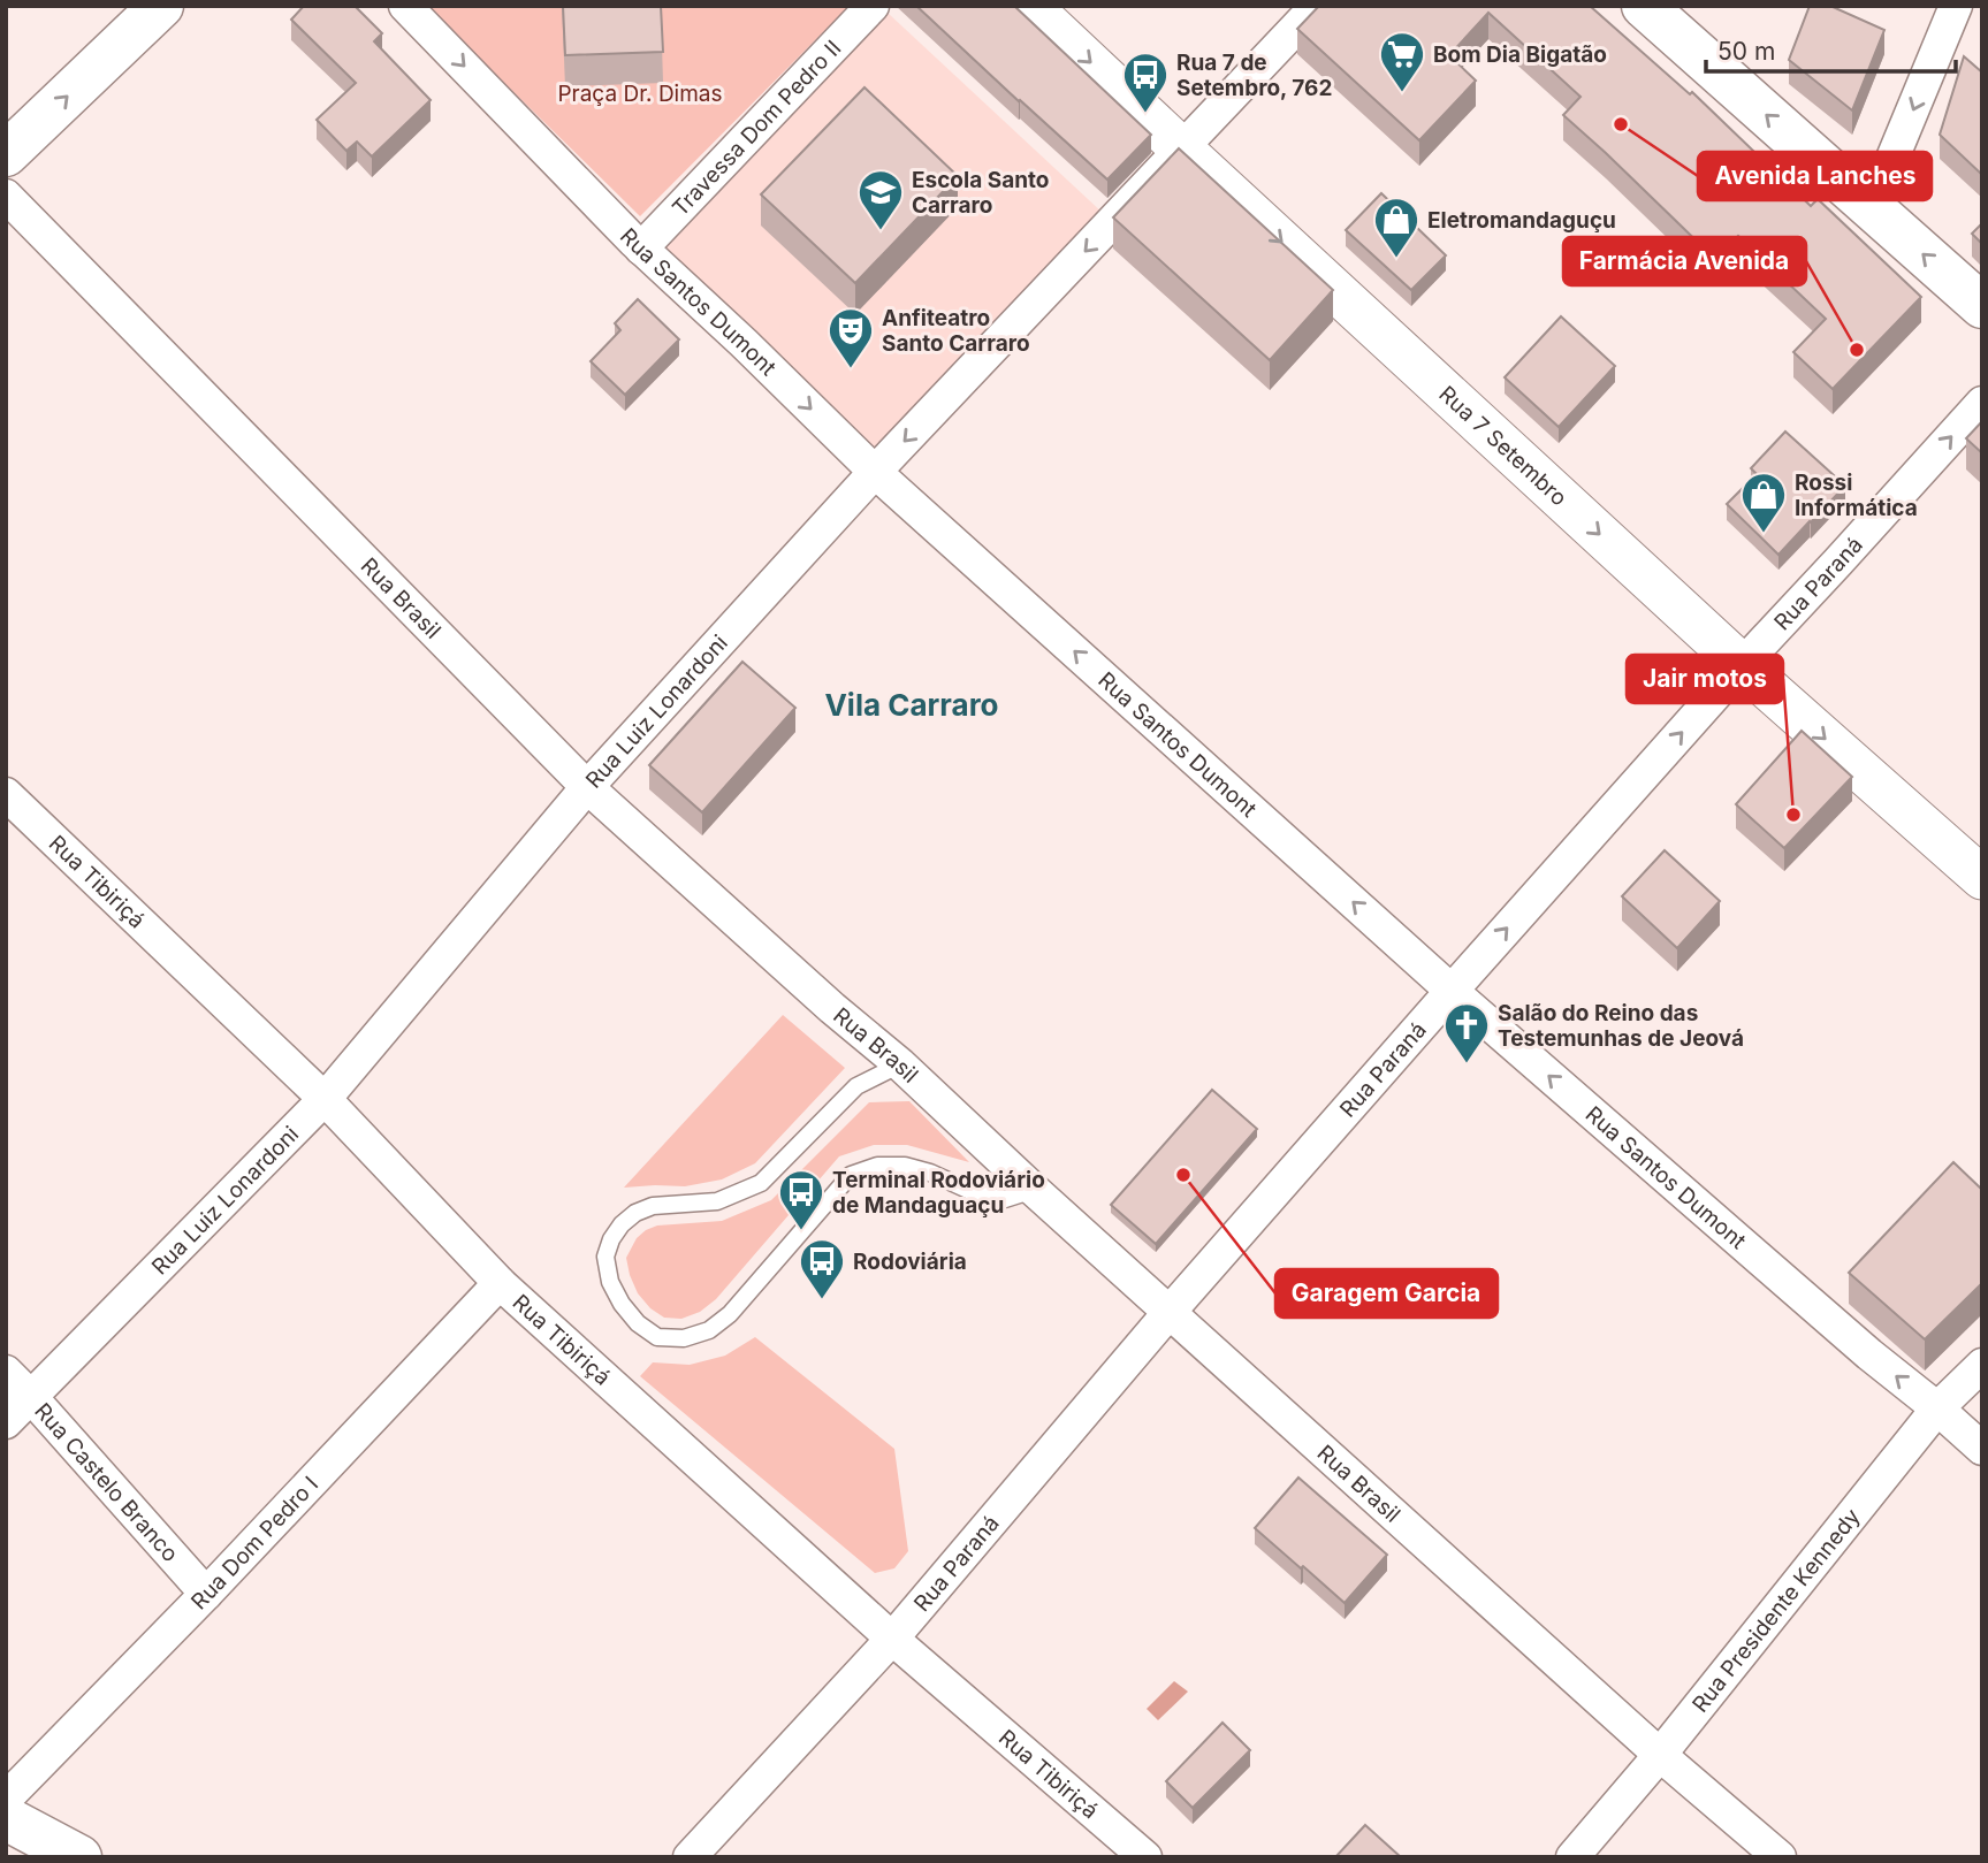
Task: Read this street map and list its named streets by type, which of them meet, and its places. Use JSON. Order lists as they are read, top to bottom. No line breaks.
{"streets":{"street":["Travessa Dom Pedro II","Rua Santos Dumont","Rua 7 Setembro","Rua Paraná","Rua Brasil","Rua Luiz Lonardoni","Rua Tibiriçá","Rua Castelo Branco","Rua Dom Pedro I","Rua Presidente Kennedy"]},"crossings":[["Travessa Dom Pedro II","Rua Santos Dumont"],["Rua Santos Dumont","Rua Paraná"],["Rua Santos Dumont","Rua Luiz Lonardoni"],["Rua Santos Dumont","Rua Presidente Kennedy"],["Rua 7 Setembro","Rua Paraná"],["Rua 7 Setembro","Rua Luiz Lonardoni"],["Rua Paraná","Rua Brasil"],["Rua Paraná","Rua Tibiriçá"],["Rua Brasil","Rua Luiz Lonardoni"],["Rua Brasil","Rua Presidente Kennedy"],["Rua Luiz Lonardoni","Rua Tibiriçá"],["Rua Luiz Lonardoni","Rua Castelo Branco"],["Rua Tibiriçá","Rua Dom Pedro I"],["Rua Castelo Branco","Rua Dom Pedro I"]],"one_way":["Rua 7 Setembro","Rua Paraná"],"districts":["Vila Carraro"],"parks":["Praça Dr. Dimas"],"places":{"supermarket":["Bom Dia Bigatão"],"bus stop":["Rua 7 de Setembro, 762","Terminal Rodoviário de Mandaguaçu","Rodoviária"],"other":["Avenida Lanches","Farmácia Avenida","Jair motos","Garagem Garcia"],"school or university":["Escola Santo Carraro"],"shop":["Eletromandaguçu","Rossi Informática"],"theatre":["Anfiteatro Santo Carraro"],"church":["Salão do Reino das Testemunhas de Jeová"]},"scale_bar":"50 m"}
